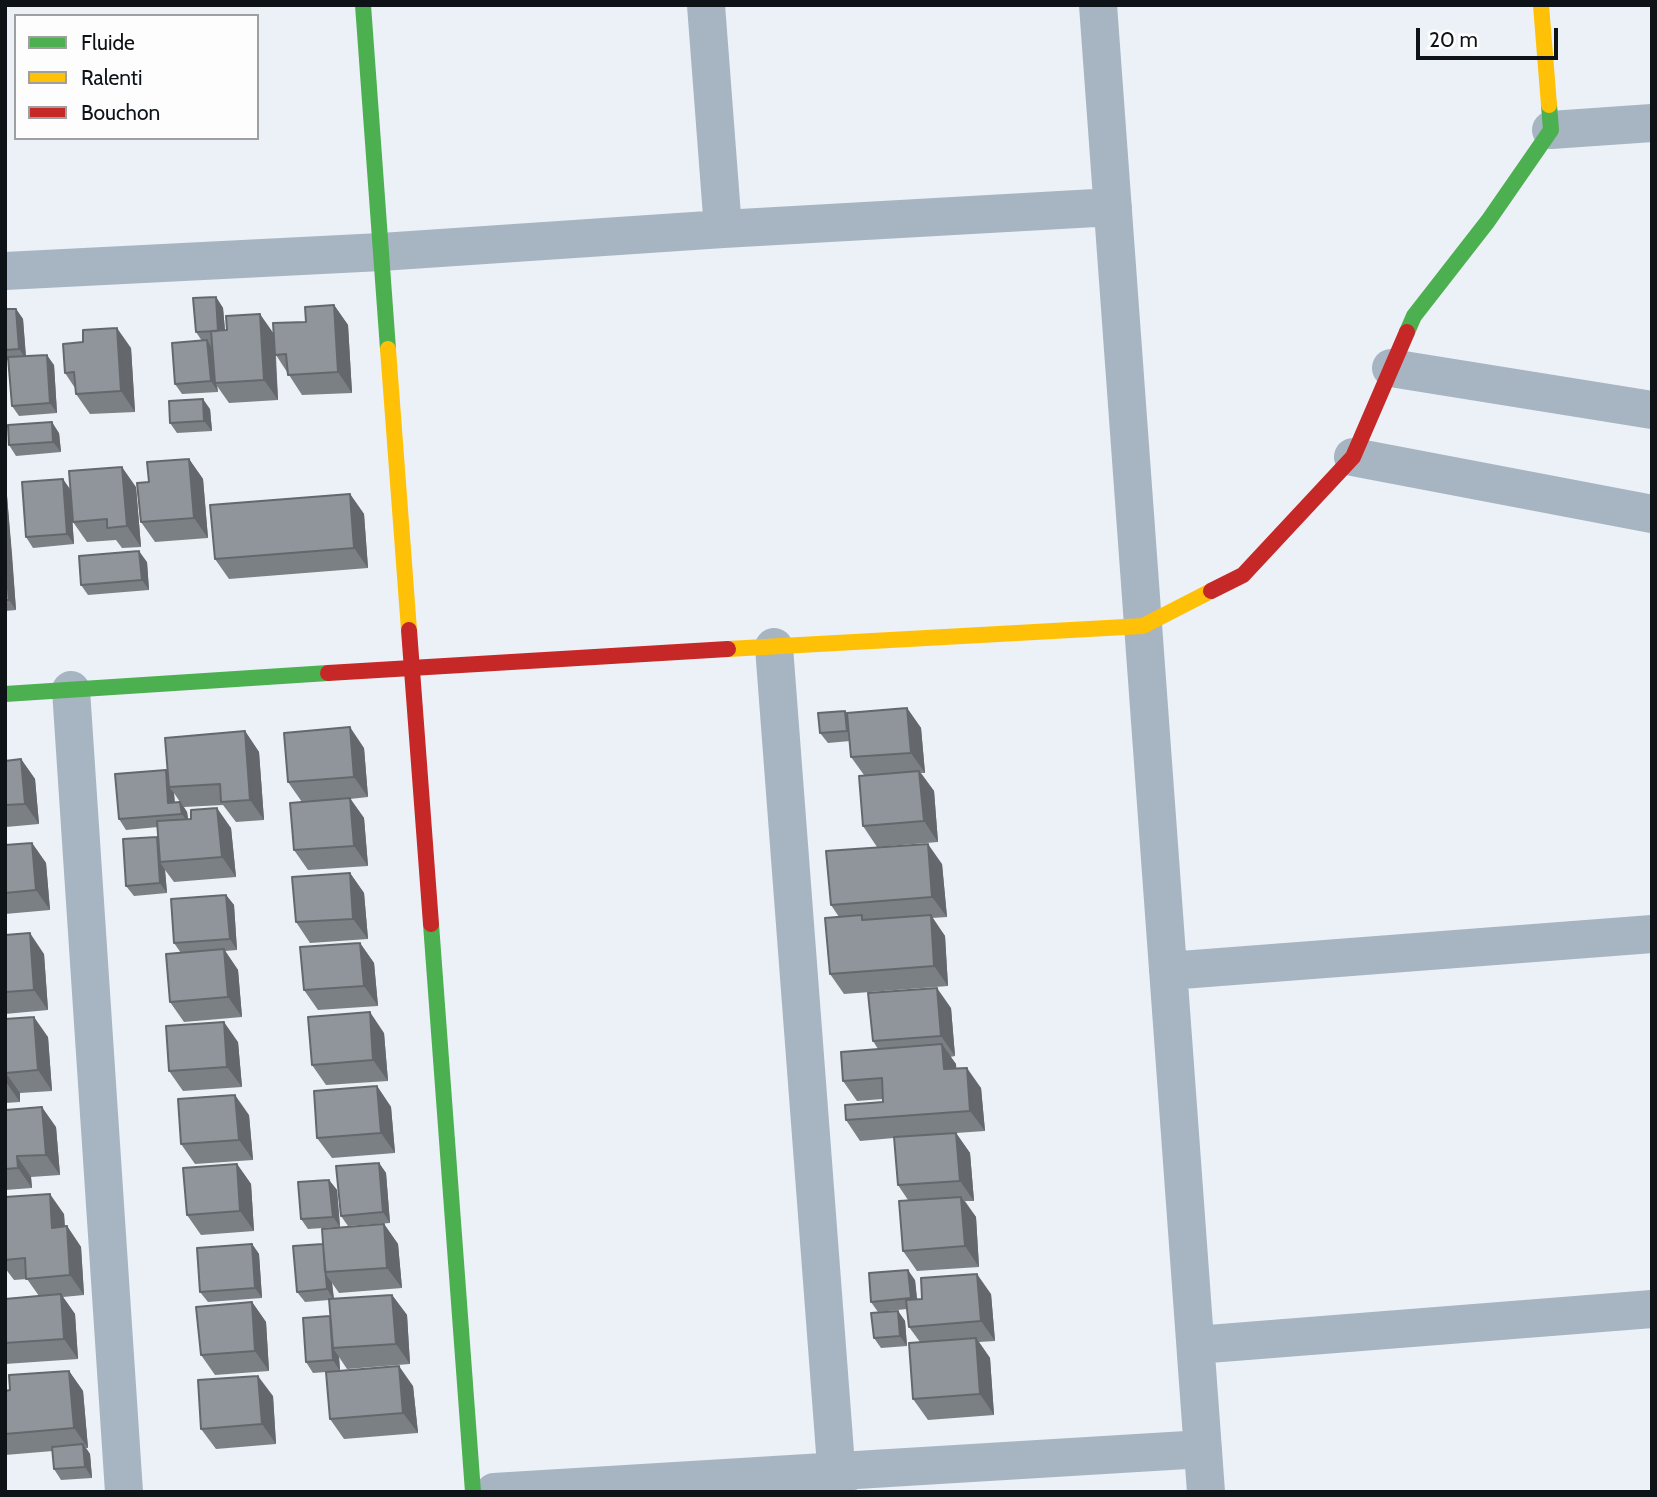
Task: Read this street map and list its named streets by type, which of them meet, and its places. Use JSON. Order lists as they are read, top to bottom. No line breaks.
{"legend":["Fluide","Ralenti","Bouchon"],"scale_bar":"20 m"}
